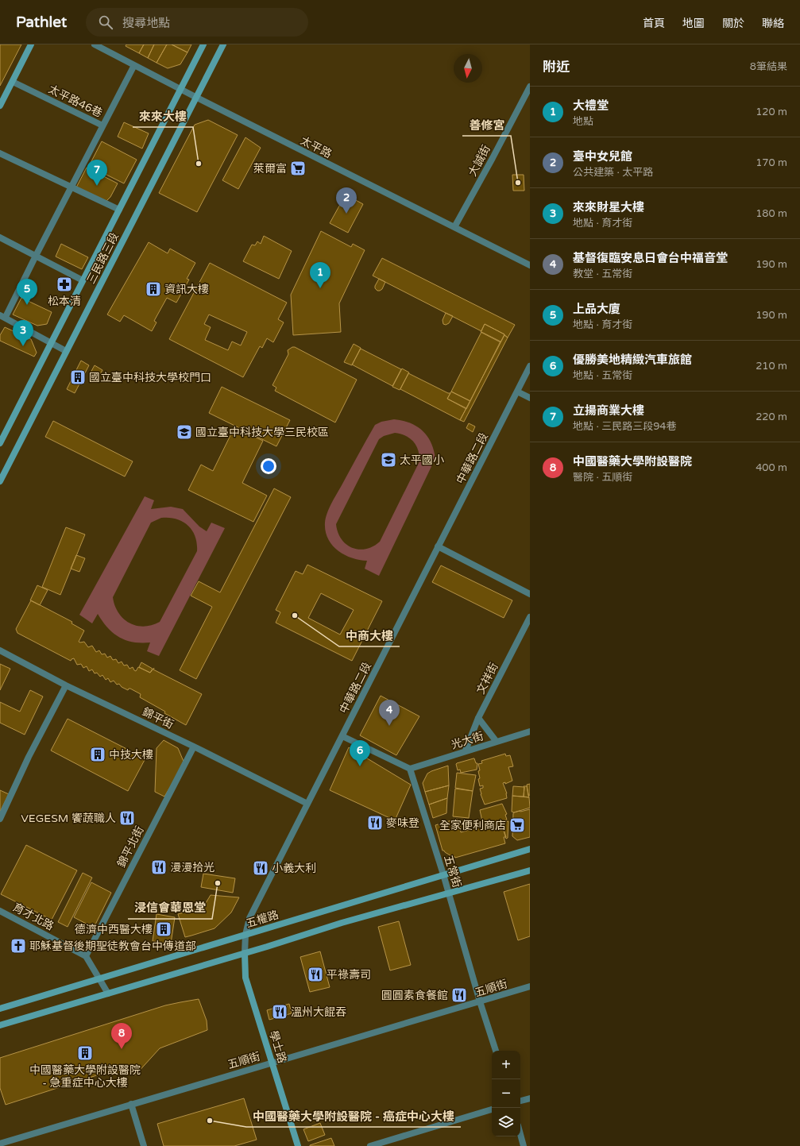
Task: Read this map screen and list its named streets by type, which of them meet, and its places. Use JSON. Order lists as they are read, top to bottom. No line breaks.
{"streets":{"main road":["三民路三段","五權路","學士路"],"street":["太平路46巷","太平路","大誠街","中華路二段","文祥街","錦平街","光大街","錦平北街","五常街","育才北路","五順街"]},"crossings":[["太平路46巷","太平路"],["太平路","大誠街"],["太平路","三民路三段"],["中華路二段","錦平街"],["中華路二段","五權路"],["中華路二段","學士路"],["文祥街","光大街"],["錦平街","錦平北街"],["光大街","五常街"],["錦平北街","育才北路"],["五常街","五權路"],["五常街","五順街"],["五順街","學士路"]],"places":{"other":["來來大樓","善修宮","中商大樓","浸信會華恩堂","中國醫藥大學附設醫院 - 癌症中心大樓"],"supermarket":["萊爾富","全家便利商店"],"pharmacy":["松本清"],"building":["資訊大樓","國立臺中科技大學校門口","中技大樓","德濟中西醫大樓","中國醫藥大學附設醫院 - 急重症中心大樓"],"school or university":["國立臺中科技大學三民校區","太平國小"],"restaurant":["VEGESM 饗蔬職人","麥味登","漫漫拾光","小義大利","平祿壽司","圓圓素食餐館","溫州大餛吞"],"church":["耶穌基督後期聖徒教會台中傳道部"]},"north":"bottom","page":{"header":"Pathlet","search":"搜尋地點","nav":["首頁","地圖","關於","聯絡"],"heading":["附近","8筆結果"],"list":[{"mark":"1","name":"大禮堂","note":"地點","value":"120 m"},{"mark":"2","name":"臺中女兒館","note":"公共建築 · 太平路","value":"170 m"},{"mark":"3","name":"來來財星大樓","note":"地點 · 育才街","value":"180 m"},{"mark":"4","name":"基督復臨安息日會台中福音堂","note":"教堂 · 五常街","value":"190 m"},{"mark":"5","name":"上品大廈","note":"地點 · 育才街","value":"190 m"},{"mark":"6","name":"優勝美地精緻汽車旅館","note":"地點 · 五常街","value":"210 m"},{"mark":"7","name":"立揚商業大樓","note":"地點 · 三民路三段94巷","value":"220 m"},{"mark":"8","name":"中國醫藥大學附設醫院","note":"醫院 · 五順街","value":"400 m"}],"pins":["7","2","1","5","3","4","6","8"],"map_buttons":["+","−"]}}
